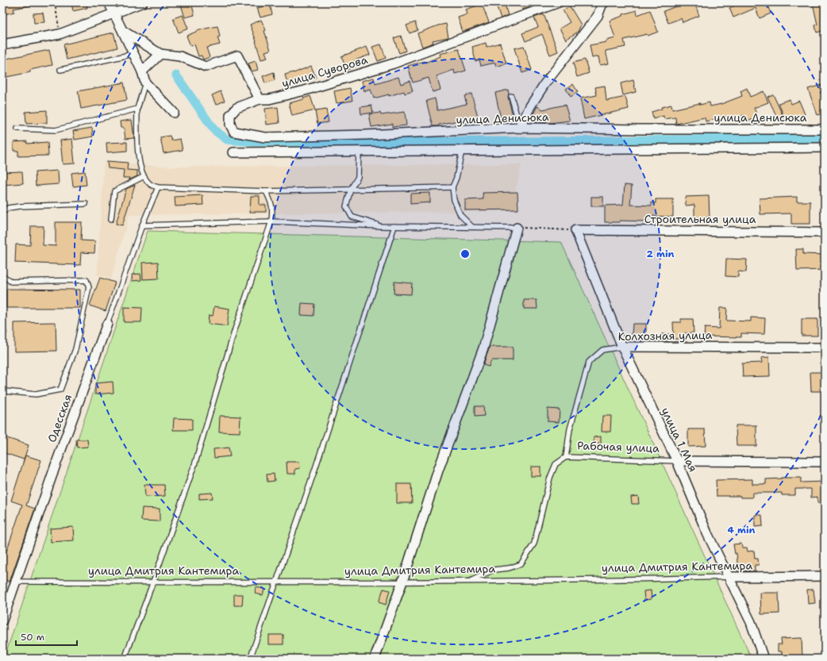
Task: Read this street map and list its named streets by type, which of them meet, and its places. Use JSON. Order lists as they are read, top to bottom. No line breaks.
{"streets":{"street":["улица Суворова","улица Денисюка","Строительная улица","Колхозная улица","Одесская","улица 1 Мая","Рабочая улица","улица Дмитрия Кантемира"]},"crossings":[["улица Суворова","улица Денисюка"],["Строительная улица","улица 1 Мая"],["Колхозная улица","улица 1 Мая"],["Колхозная улица","Рабочая улица"],["Одесская","улица Дмитрия Кантемира"],["улица 1 Мая","Рабочая улица"],["улица 1 Мая","улица Дмитрия Кантемира"],["Рабочая улица","улица Дмитрия Кантемира"]],"scale_bar":"50 m","rings":["2 min","4 min"]}
